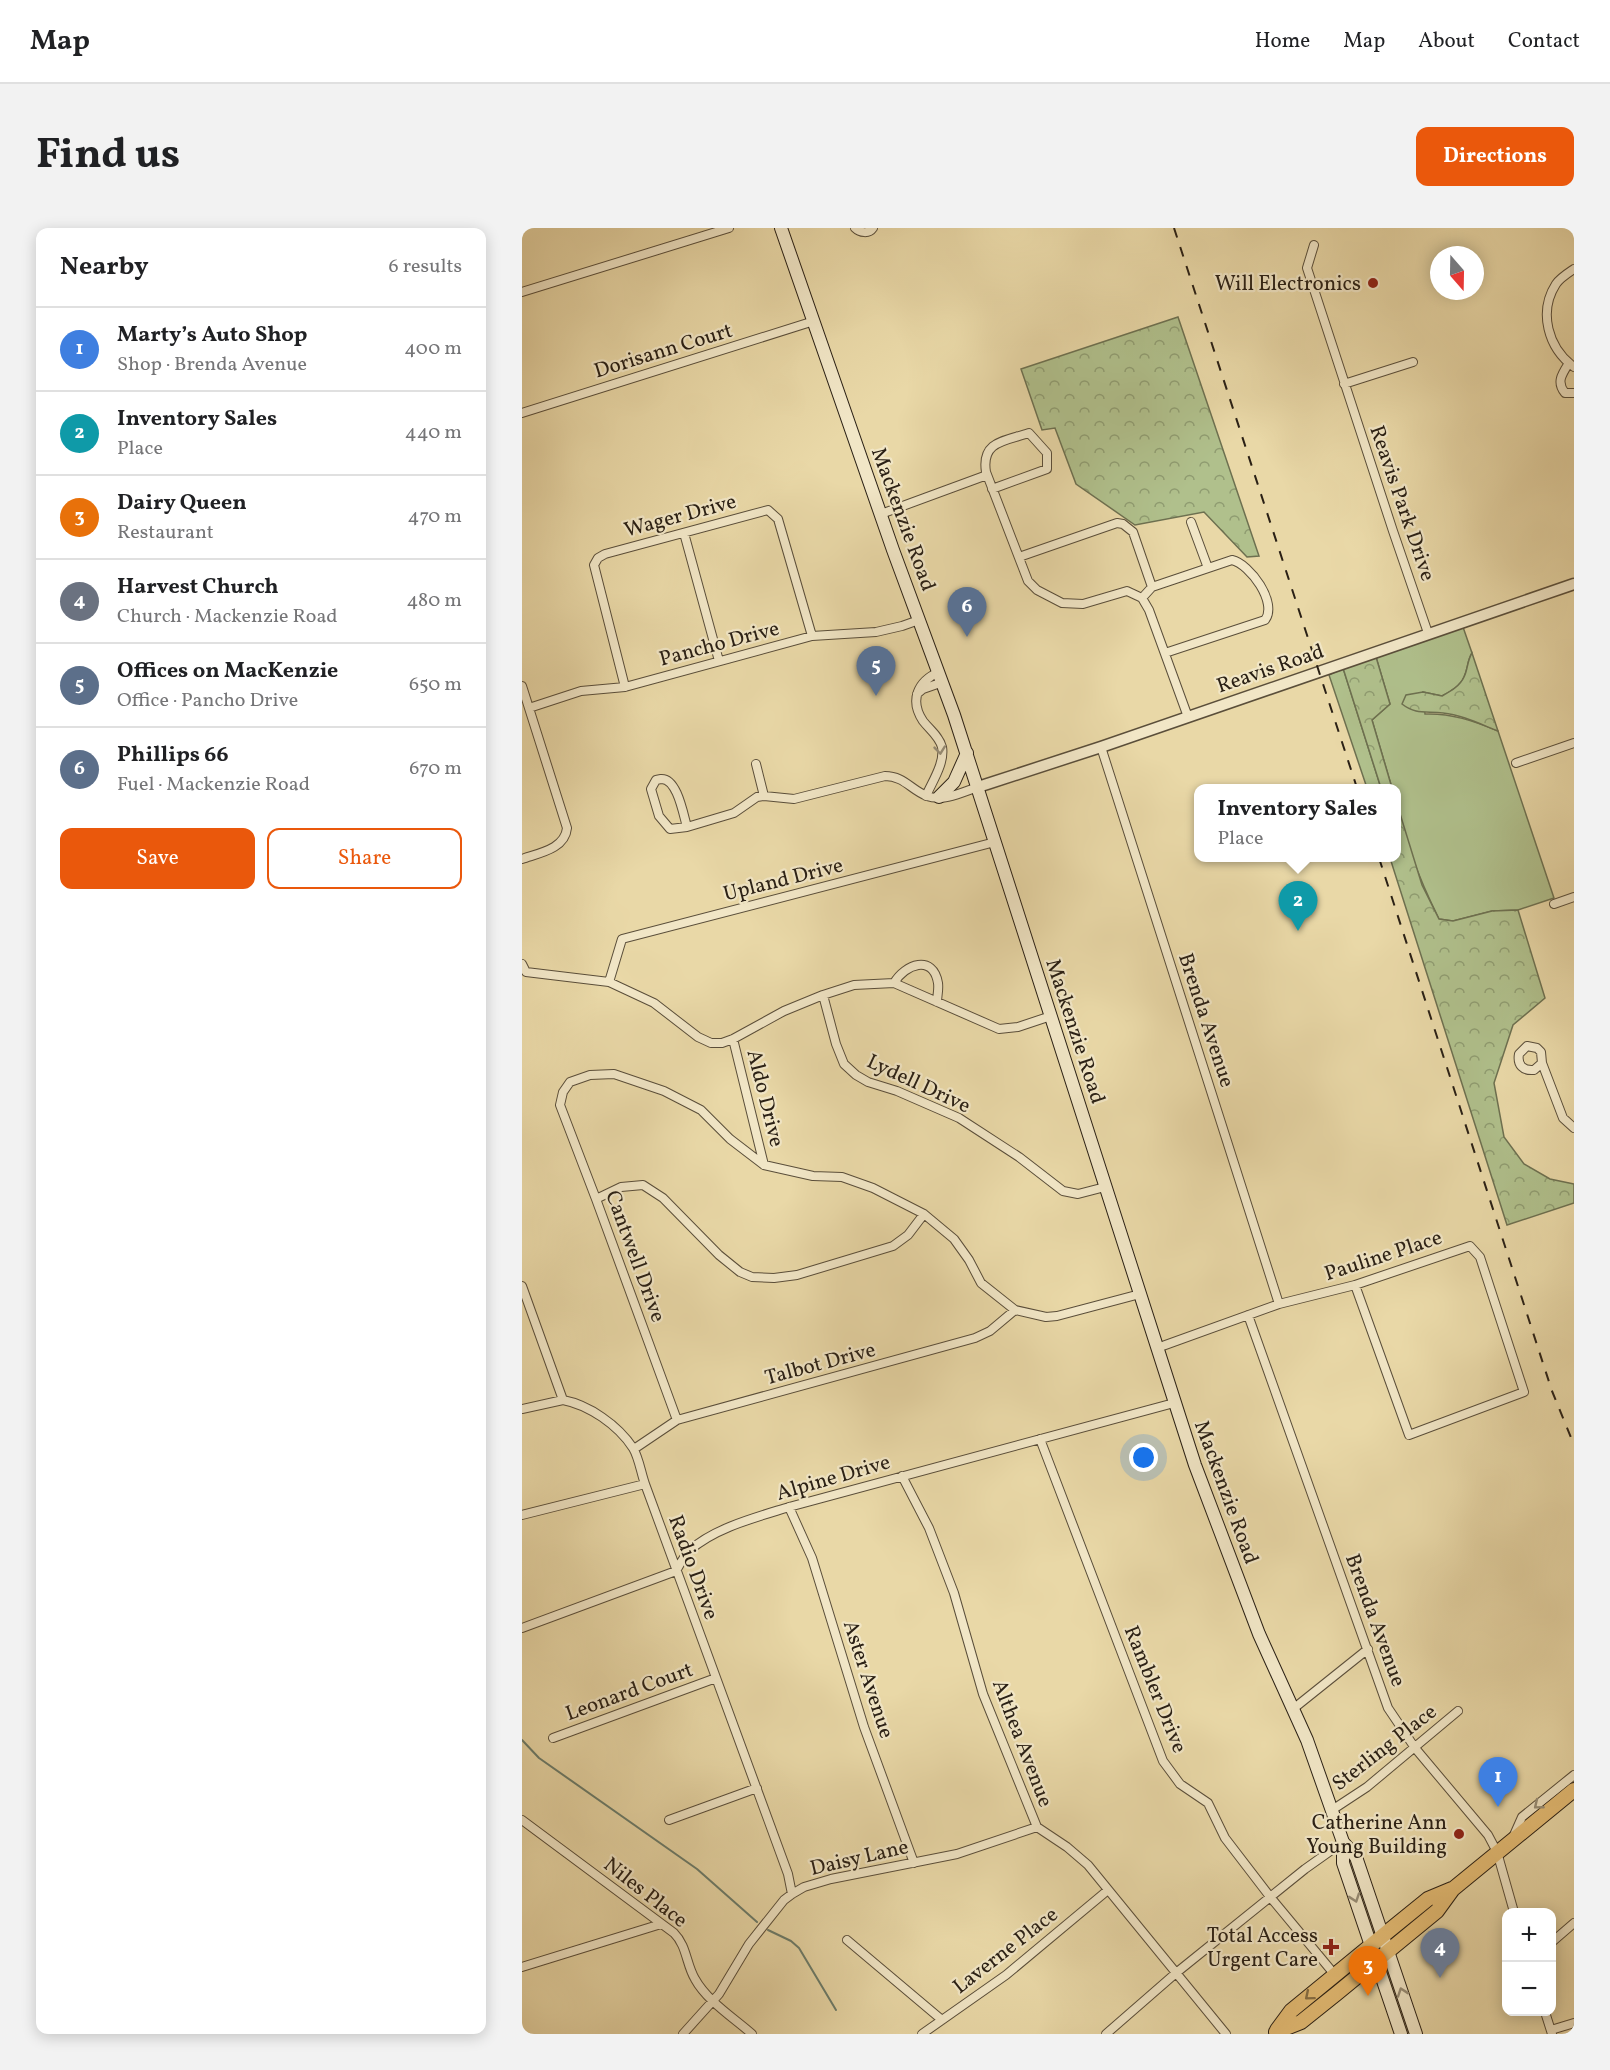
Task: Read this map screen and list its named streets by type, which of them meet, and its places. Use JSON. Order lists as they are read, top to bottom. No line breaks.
{"streets":{"main road":["Mackenzie Road"],"street":["Dorisann Court","Reavis Park Drive","Wager Drive","Pancho Drive","Reavis Road","Upland Drive","Brenda Avenue","Lydell Drive","Aldo Drive","Pauline Place","Cantwell Drive","Talbot Drive","Alpine Drive","Radio Drive","Aster Avenue","Rambler Drive","Leonard Court","Althea Avenue","Sterling Place","Daisy Lane","Niles Place","Laverne Place"]},"crossings":[["Dorisann Court","Mackenzie Road"],["Reavis Park Drive","Reavis Road"],["Wager Drive","Pancho Drive"],["Mackenzie Road","Pancho Drive"],["Mackenzie Road","Reavis Road"],["Mackenzie Road","Upland Drive"],["Mackenzie Road","Lydell Drive"],["Mackenzie Road","Pauline Place"],["Mackenzie Road","Alpine Drive"],["Mackenzie Road","Sterling Place"],["Reavis Road","Brenda Avenue"],["Brenda Avenue","Pauline Place"],["Brenda Avenue","Sterling Place"],["Aldo Drive","Cantwell Drive"],["Cantwell Drive","Talbot Drive"],["Talbot Drive","Radio Drive"],["Alpine Drive","Radio Drive"],["Alpine Drive","Aster Avenue"],["Alpine Drive","Rambler Drive"],["Alpine Drive","Althea Avenue"],["Radio Drive","Leonard Court"],["Radio Drive","Daisy Lane"],["Aster Avenue","Daisy Lane"],["Althea Avenue","Daisy Lane"],["Althea Avenue","Laverne Place"],["Daisy Lane","Niles Place"]],"places":{"other":["Will Electronics","Catherine Ann Young Building"],"health":["Total Access Urgent Care"]},"north":"bottom","page":{"header":"Map","nav":["Home","Map","About","Contact"],"title":"Find us","buttons":["Directions",["Save","Share"]],"heading":["Nearby","6 results"],"list":[{"mark":"1","name":"Marty’s Auto Shop","note":"Shop · Brenda Avenue","value":"400 m"},{"mark":"2","name":"Inventory Sales","note":"Place","value":"440 m"},{"mark":"3","name":"Dairy Queen","note":"Restaurant","value":"470 m"},{"mark":"4","name":"Harvest Church","note":"Church · Mackenzie Road","value":"480 m"},{"mark":"5","name":"Offices on MacKenzie","note":"Office · Pancho Drive","value":"650 m"},{"mark":"6","name":"Phillips 66","note":"Fuel · Mackenzie Road","value":"670 m"}],"pins":["6","5","2","1","4","3"],"popup":["Inventory Sales","Place"],"map_buttons":["+","−"]}}
